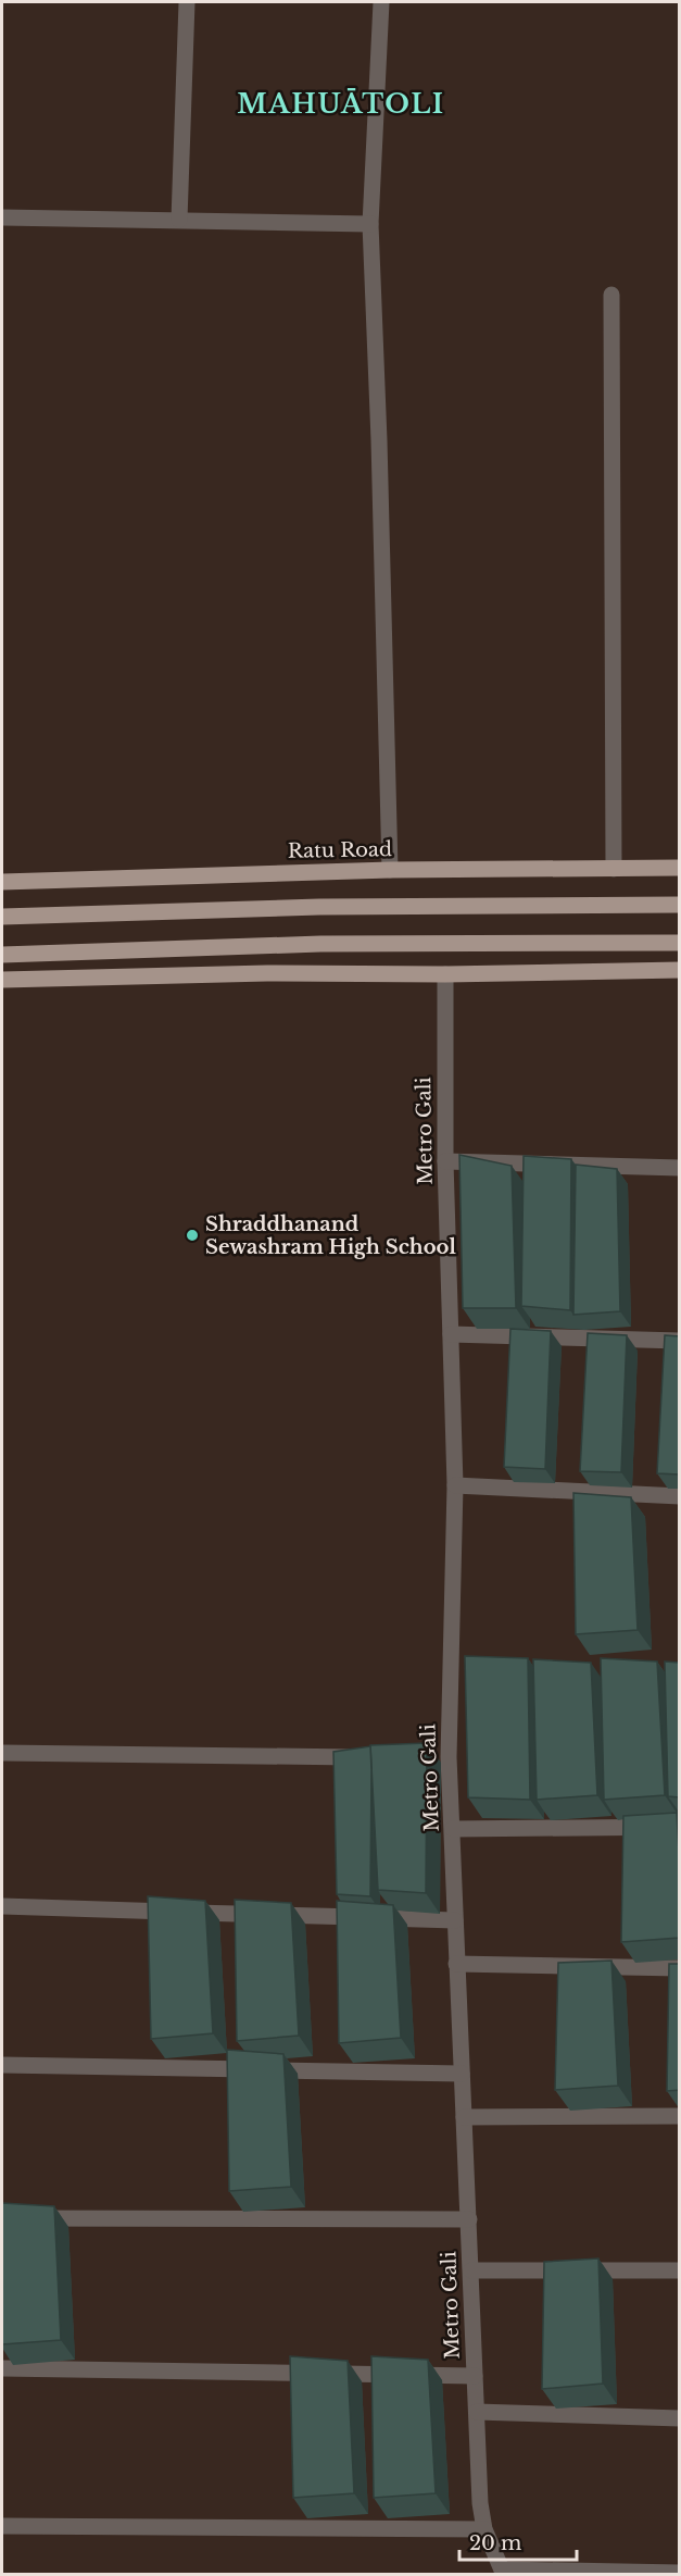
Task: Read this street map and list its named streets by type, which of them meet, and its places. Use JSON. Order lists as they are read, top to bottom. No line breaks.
{"streets":{"main road":["Ratu Road"],"street":["Metro Gali"]},"districts":["MAHUĀTOLI"],"places":["Shraddhanand Sewashram High School"],"scale_bar":"20 m"}
